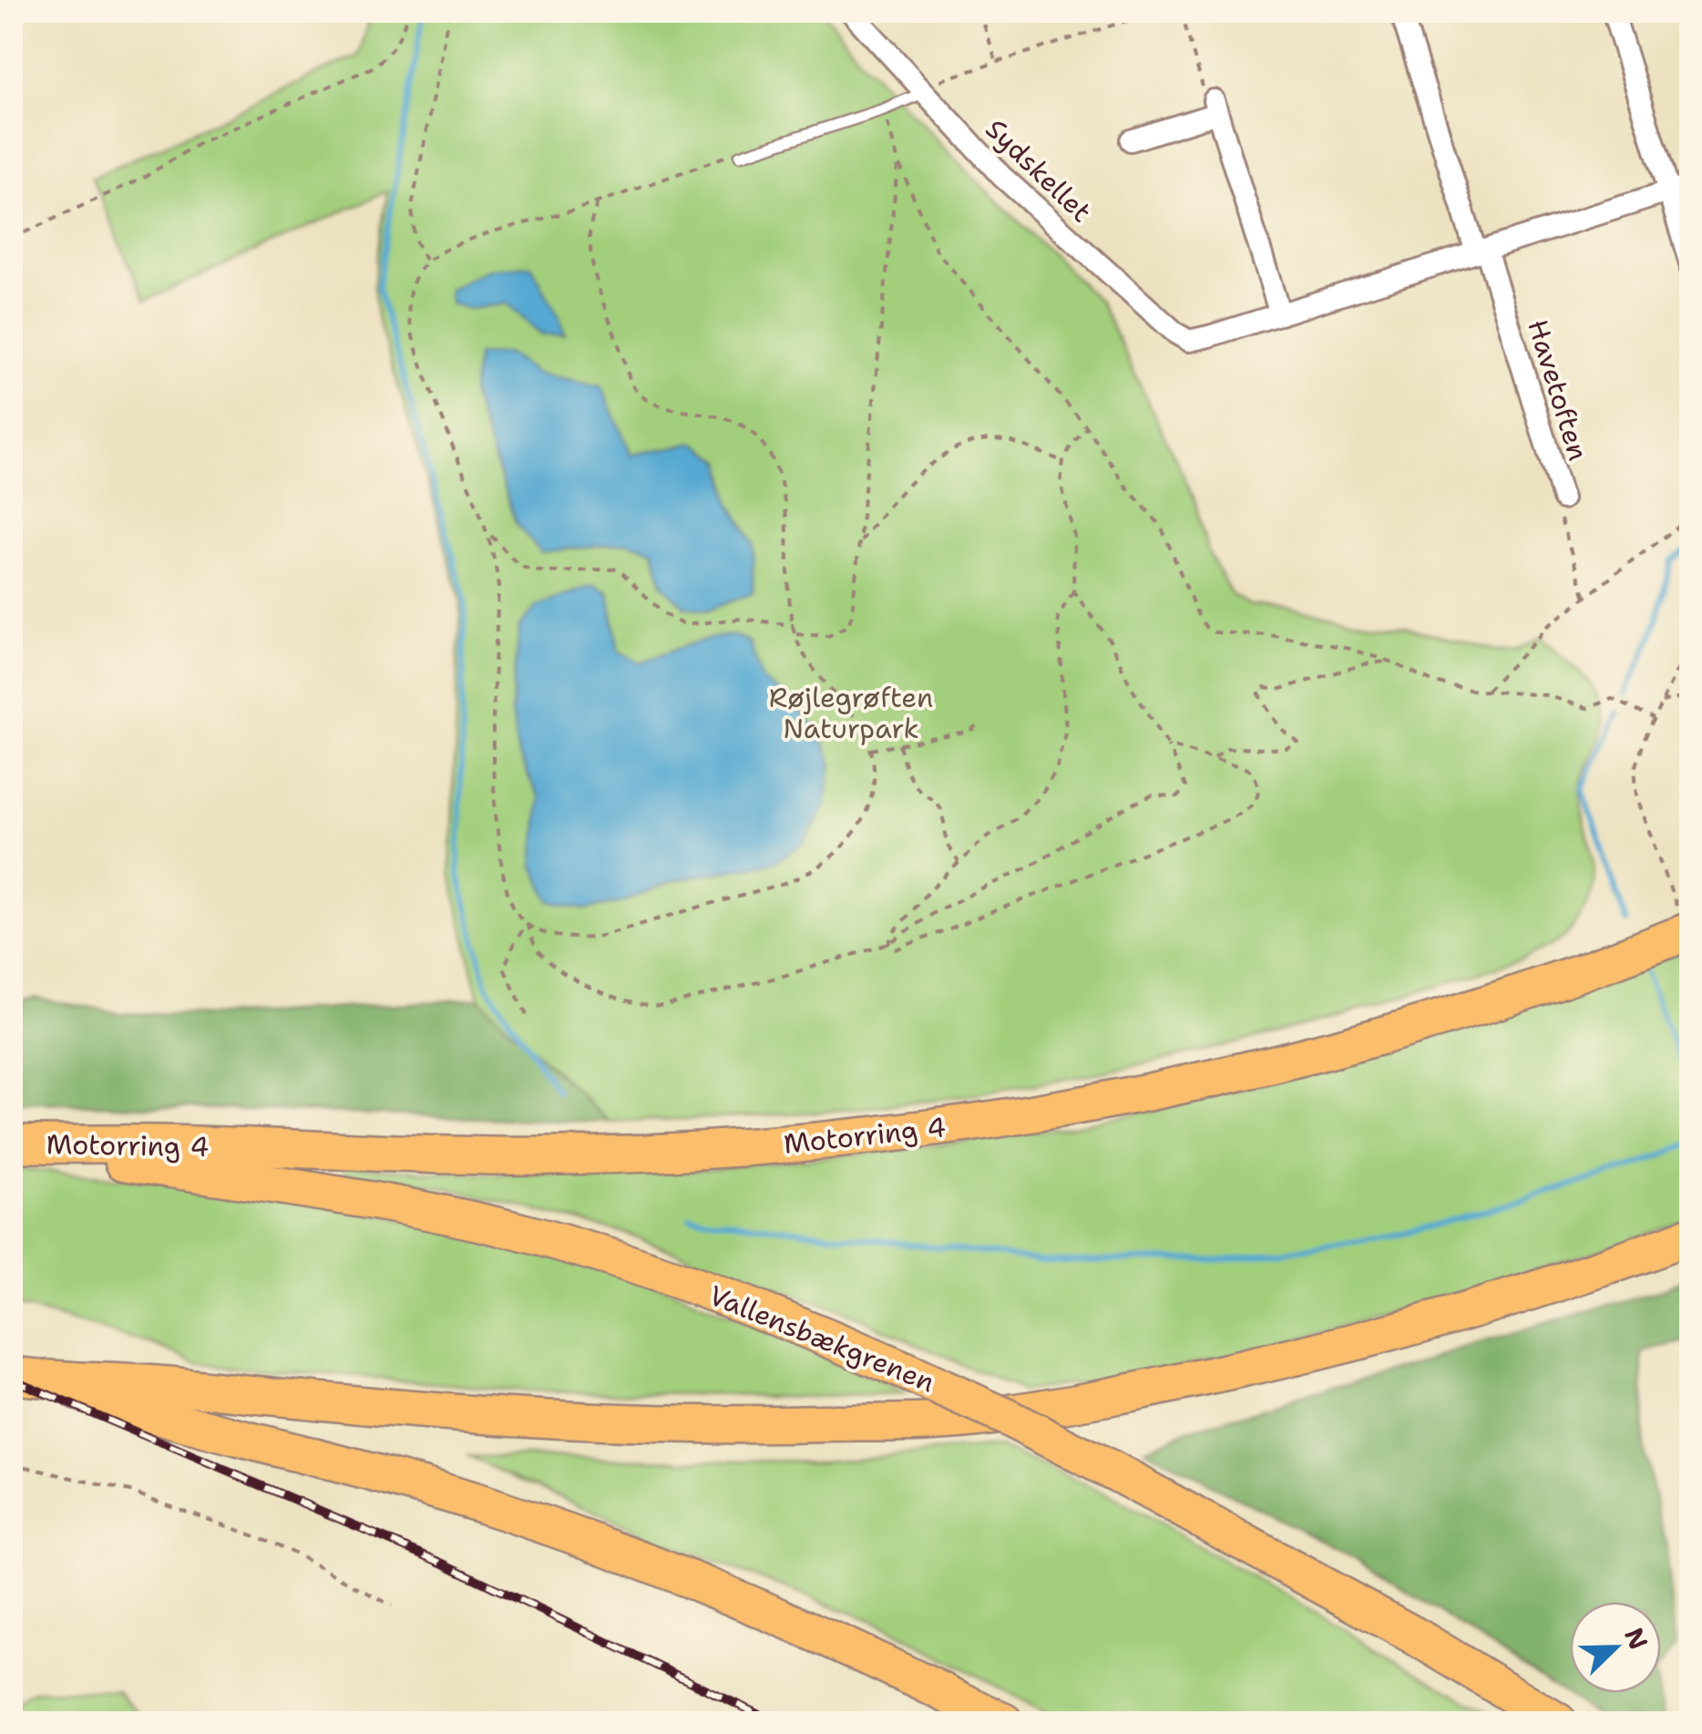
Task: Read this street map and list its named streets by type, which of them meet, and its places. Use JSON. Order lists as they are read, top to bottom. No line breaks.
{"streets":{"highway":["Motorring 4","Vallensbækgrenen"],"street":["Sydskellet","Havetoften"]},"crossings":[["Motorring 4","Vallensbækgrenen"]],"parks":["Røjlegrøften Naturpark"],"north":"top right"}
